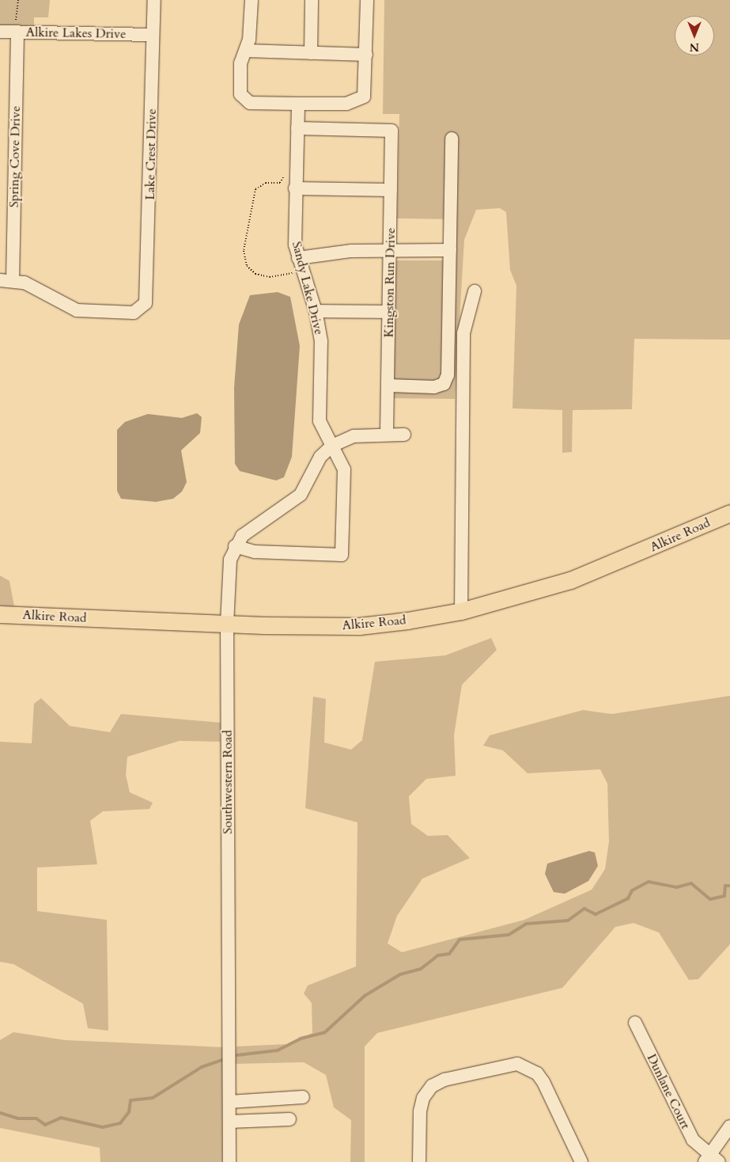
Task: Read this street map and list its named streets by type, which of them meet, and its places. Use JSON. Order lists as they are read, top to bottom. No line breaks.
{"streets":{"main road":["Alkire Road"],"street":["Alkire Lakes Drive","Lake Crest Drive","Spring Cove Drive","Kingston Run Drive","Sandy Lake Drive","Southwestern Road","Dunlane Court"]},"crossings":[["Alkire Lakes Drive","Lake Crest Drive"],["Alkire Lakes Drive","Spring Cove Drive"],["Lake Crest Drive","Spring Cove Drive"],["Kingston Run Drive","Sandy Lake Drive"],["Sandy Lake Drive","Southwestern Road"],["Alkire Road","Southwestern Road"]],"north":"bottom"}
